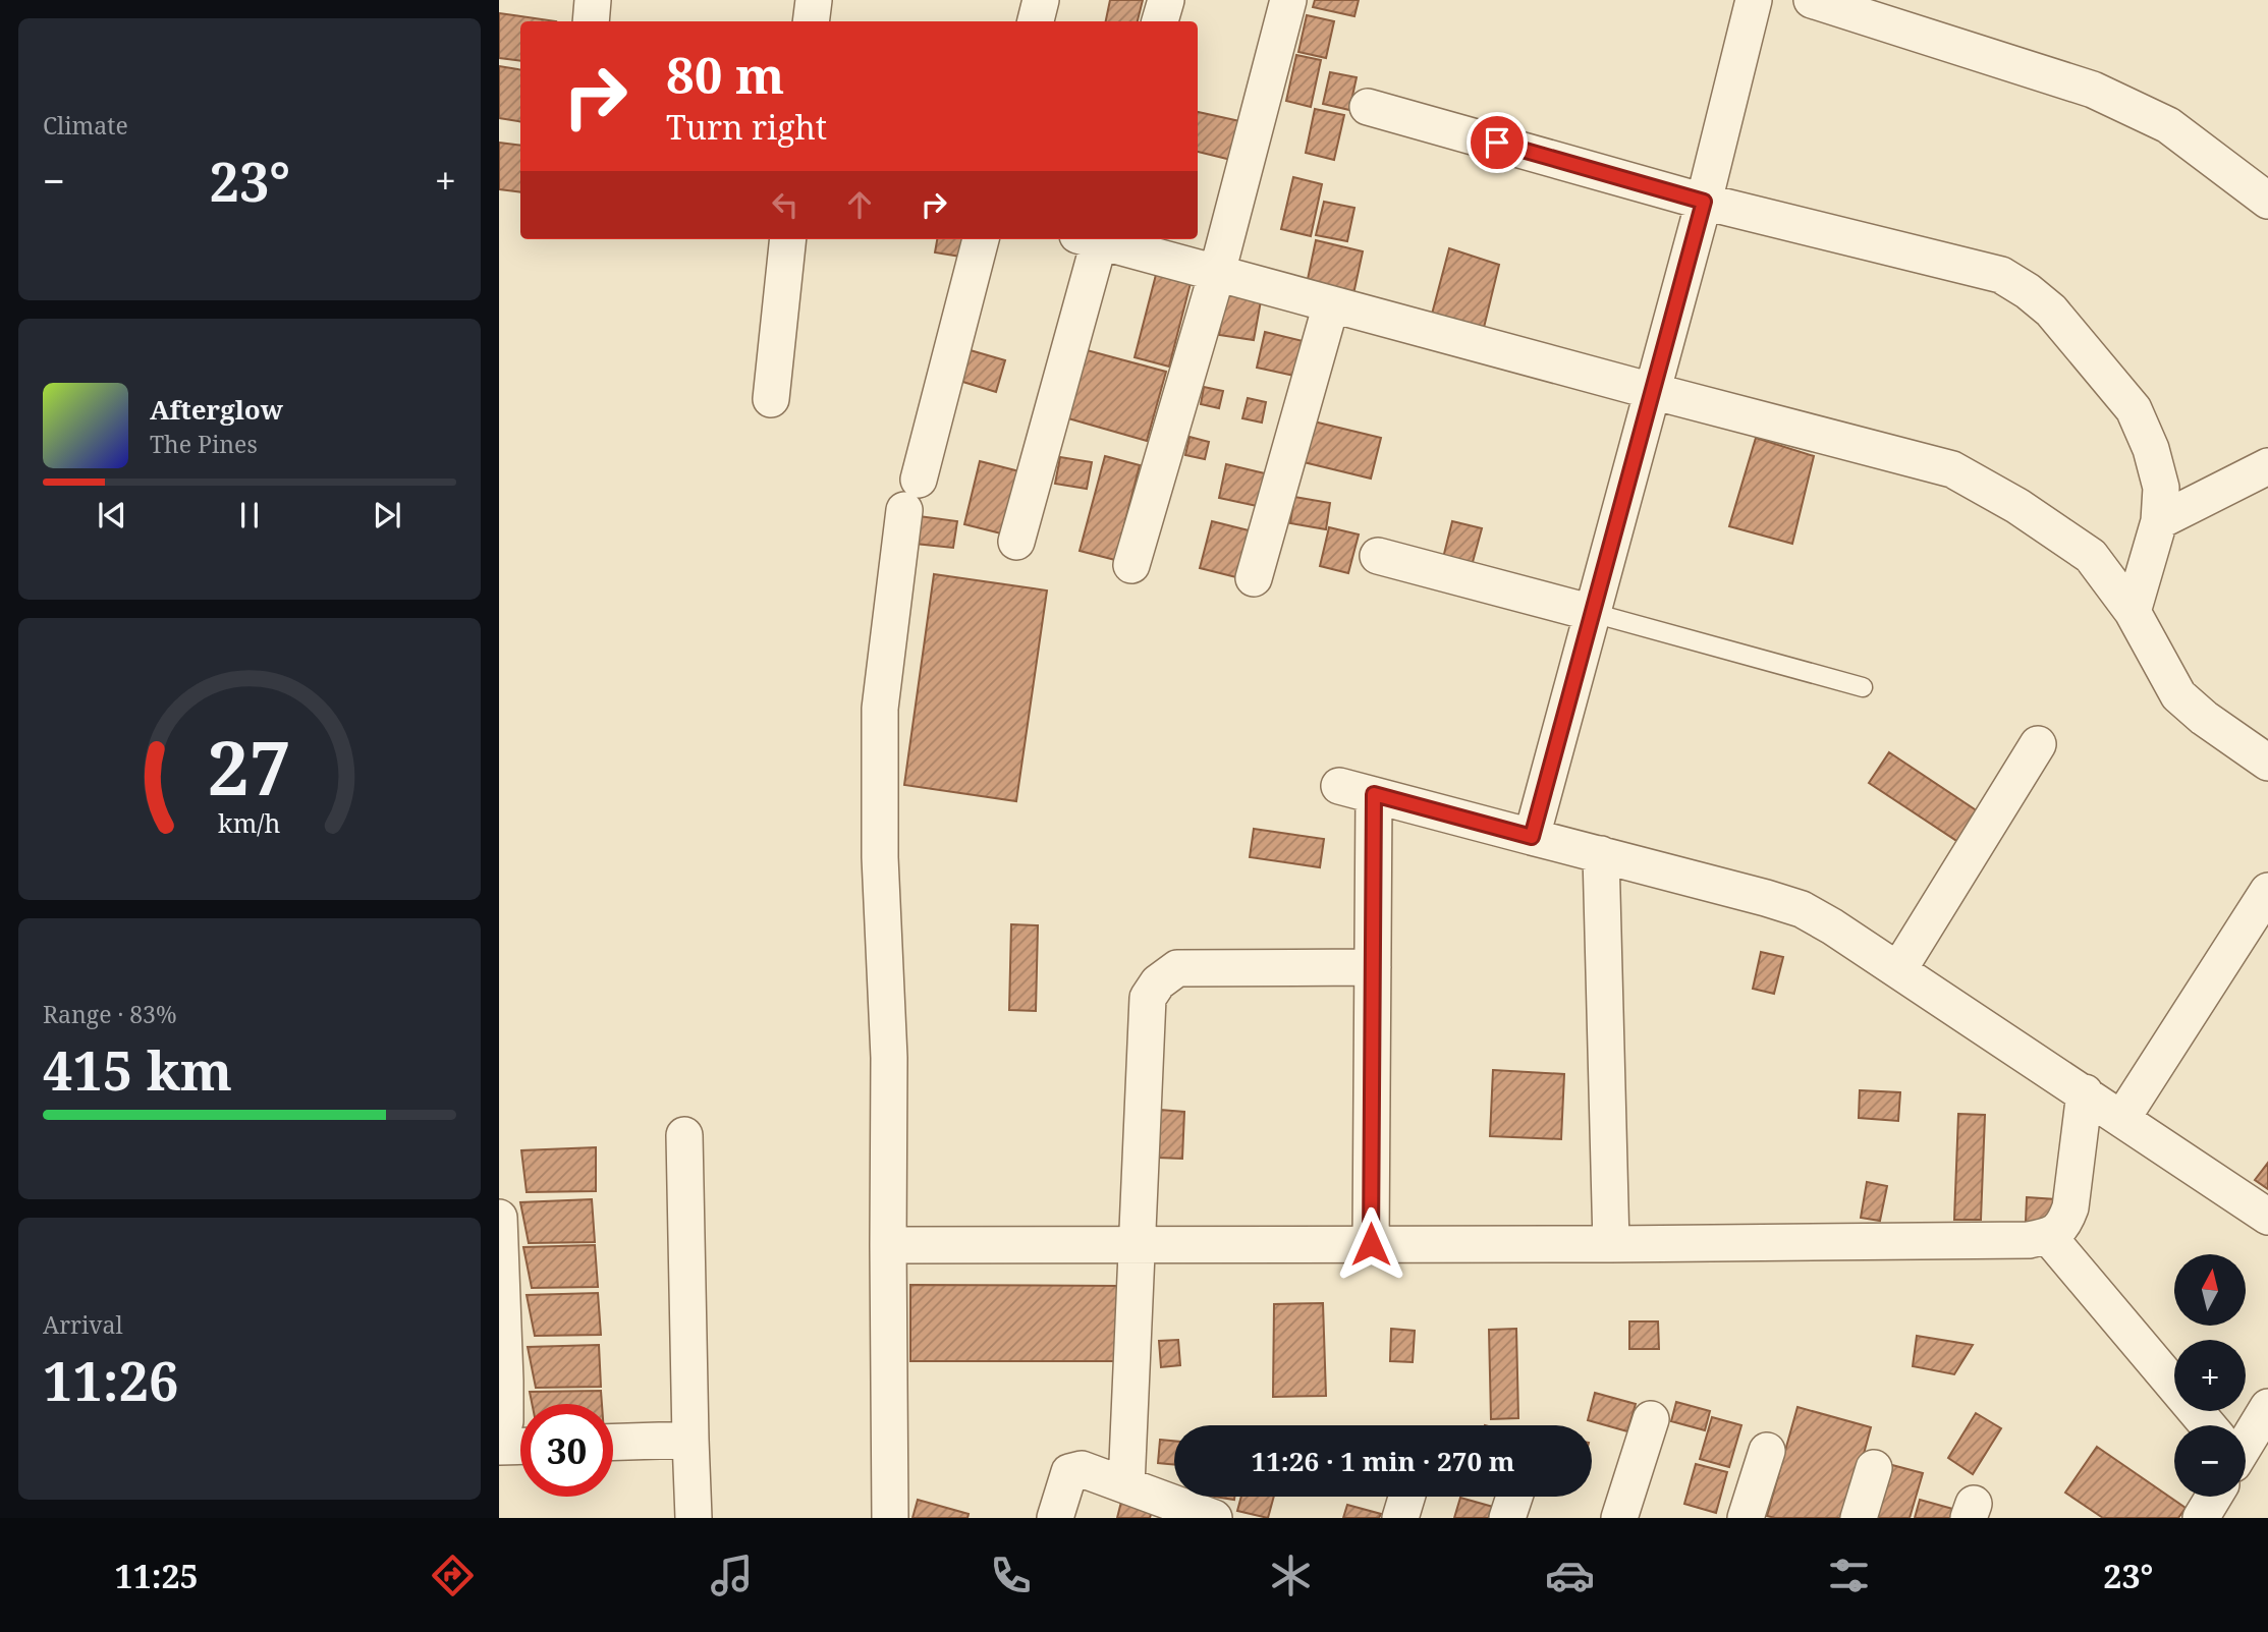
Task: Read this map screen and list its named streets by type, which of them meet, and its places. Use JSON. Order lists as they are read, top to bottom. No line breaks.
{"north":"top","page":{"tile":["Climate",["Range · 83%","415 km"],["Arrival","11:26"]],"turn":["80 m","Turn right"],"heat":["−","23°","+"],"song":["Afterglow","The Pines"],"map_buttons":["+","−"],"limit":"30","trip":"11:26 · 1 min · 270 m","tabs":["11:25","23°"],"gauge":["27","km/h"]}}
